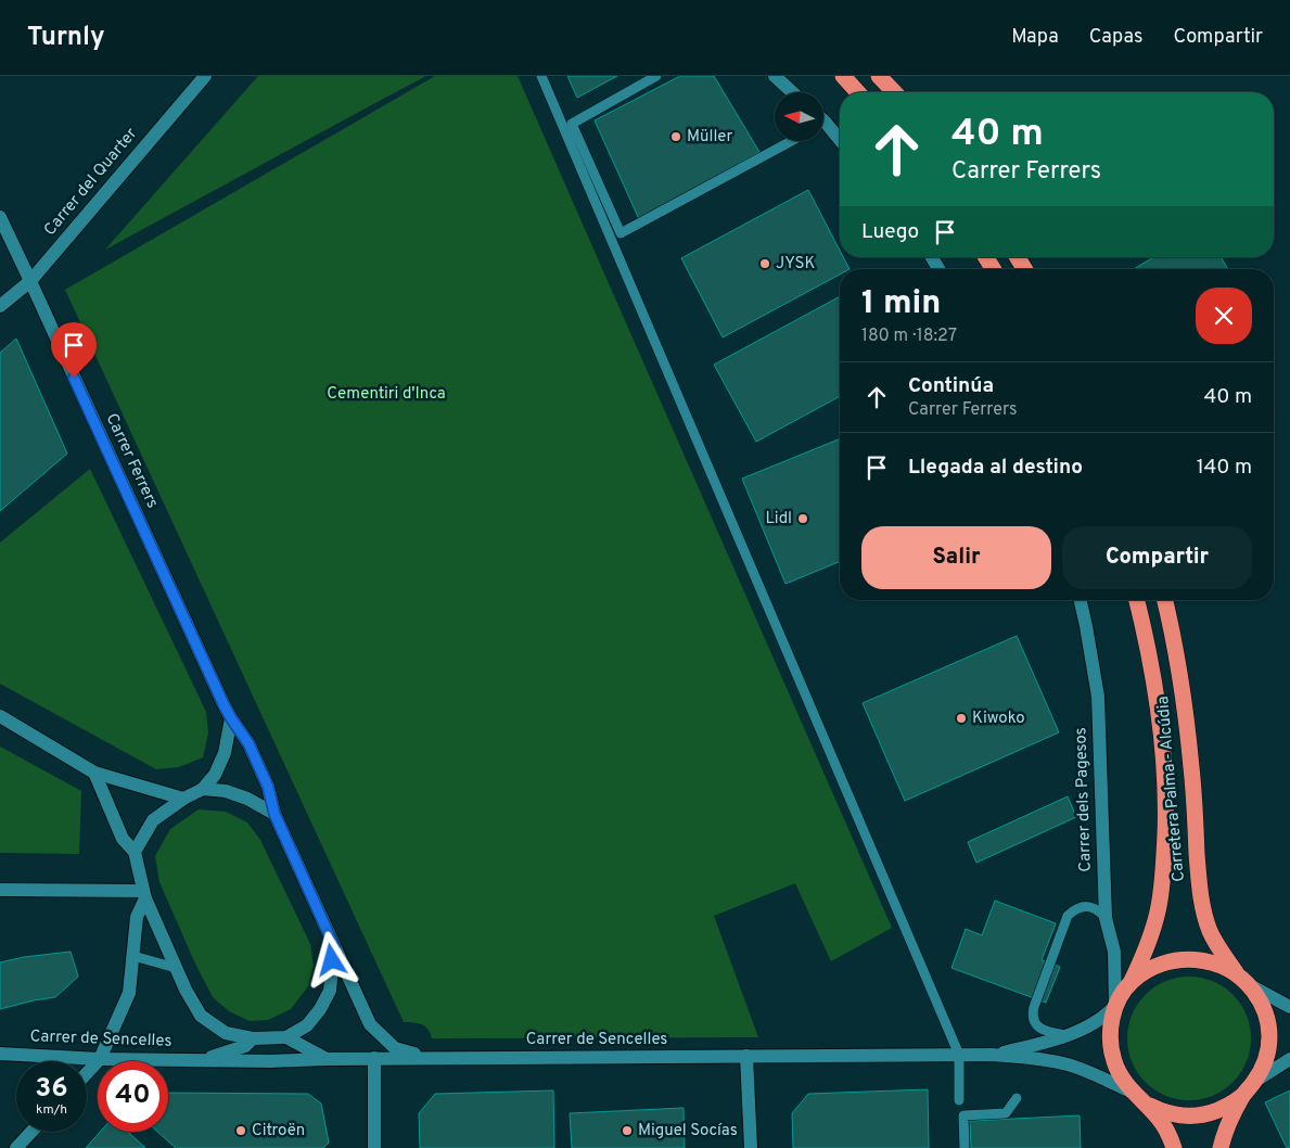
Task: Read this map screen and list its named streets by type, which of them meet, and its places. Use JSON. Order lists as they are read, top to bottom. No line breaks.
{"streets":{"highway":["Carretera Palma - Alcúdia"],"street":["Carrer del Quarter","Carrer Ferrers","Carrer dels Pagesos","Carrer de Sencelles"]},"crossings":[["Carrer del Quarter","Carrer Ferrers"],["Carretera Palma - Alcúdia","Carrer dels Pagesos"],["Carretera Palma - Alcúdia","Carrer de Sencelles"],["Carrer dels Pagesos","Carrer de Sencelles"]],"parks":["Cementiri d'Inca"],"places":["Müller","JYSK","Lidl","Kiwoko","Citroën","Miguel Socías"],"north":"left","page":{"header":"Turnly","nav":["Mapa","Capas","Compartir"],"turn":["40 m","Carrer Ferrers"],"then":"Luego","heading":["1 min","180 m · 18:27"],"list":[{"name":"Continúa","note":"Carrer Ferrers","value":"40 m"},{"name":"Llegada al destino","value":"140 m"}],"buttons":["Salir","Compartir"],"speed":"36 km/h","limit":"40"}}
